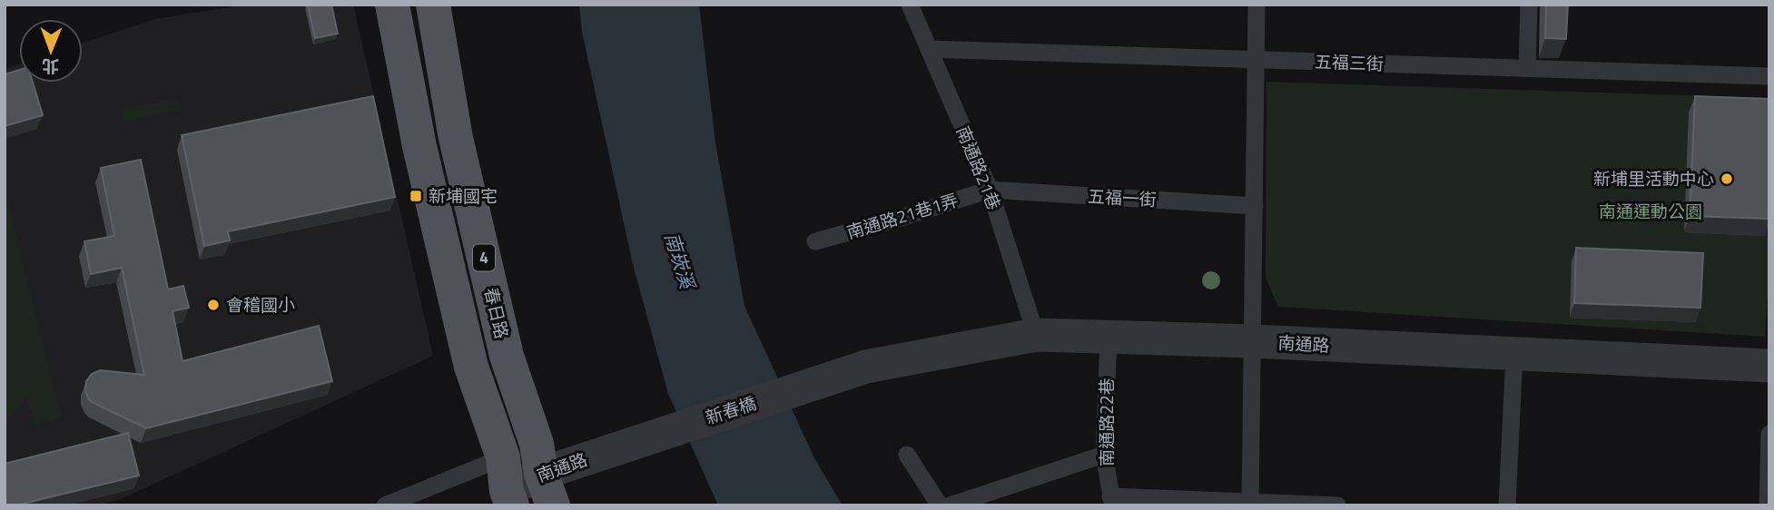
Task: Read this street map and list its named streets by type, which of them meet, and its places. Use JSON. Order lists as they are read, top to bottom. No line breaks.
{"streets":{"main road":["4","春日路"],"street":["南通路","新春橋"],"lane":["五福三街","南通路21巷","五福一街","南通路21巷1弄","南通路22巷"]},"crossings":[["五福三街","南通路21巷"],["南通路21巷","五福一街"],["南通路21巷","南通路21巷1弄"],["南通路21巷","南通路"],["五福一街","南通路21巷1弄"],["4","南通路"],["春日路","南通路"],["南通路","新春橋"],["南通路","南通路22巷"]],"water":["南崁溪"],"parks":["南通運動公園"],"places":{"other":["新埔里活動中心","會稽國小"],"transit":["新埔國宅"]},"north":"bottom"}
